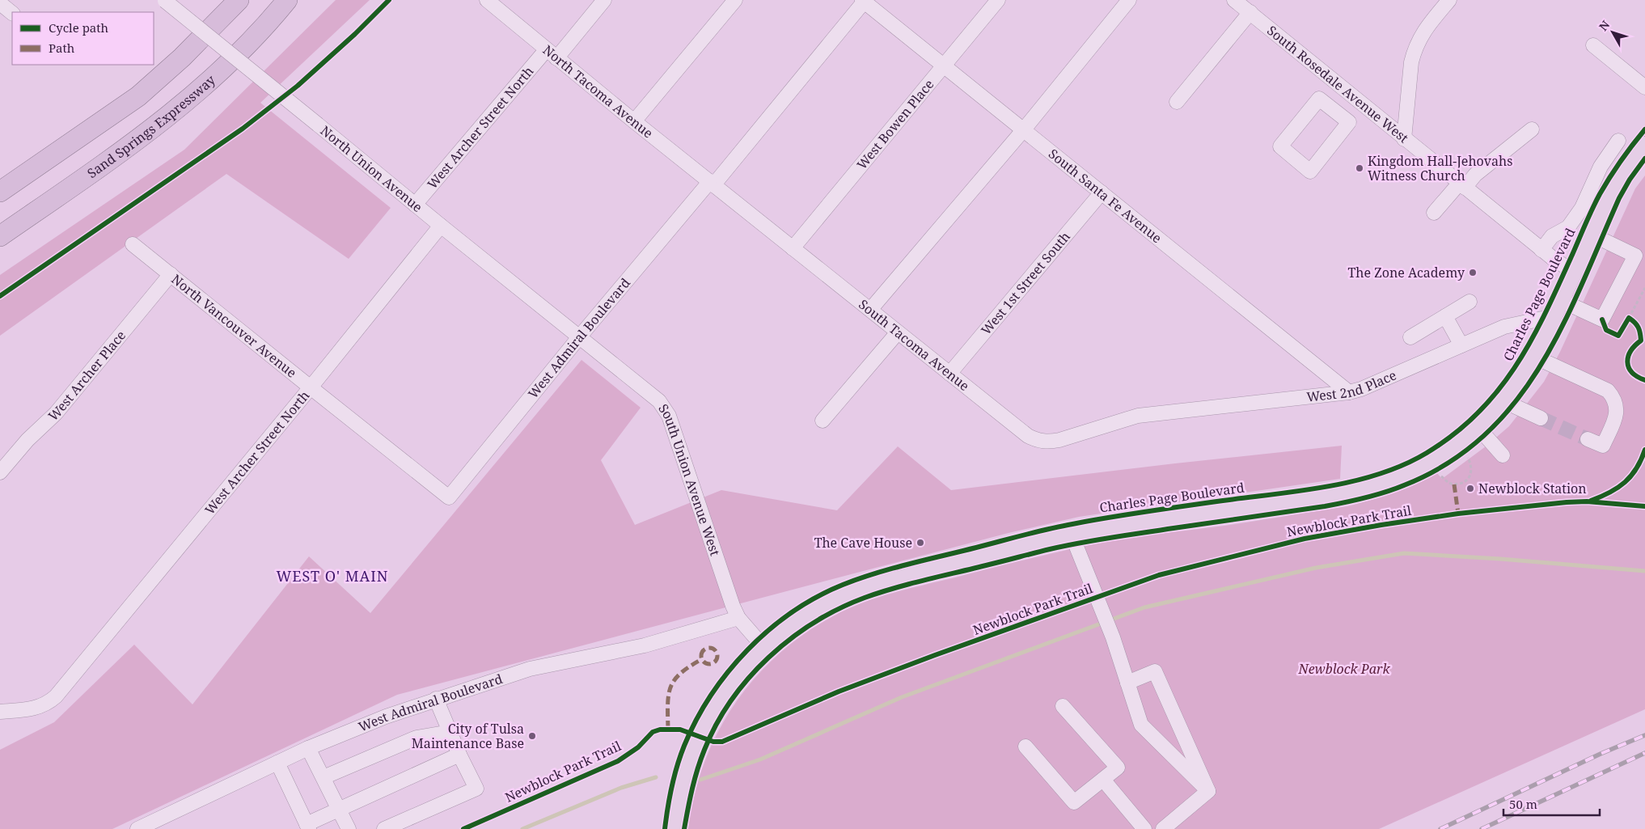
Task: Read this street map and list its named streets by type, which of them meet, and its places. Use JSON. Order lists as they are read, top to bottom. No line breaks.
{"streets":{"highway":["Sand Springs Expressway"],"main road":["Charles Page Boulevard"],"street":["South Rosedale Avenue West","North Tacoma Avenue","West Bowen Place","West Archer Street North","North Union Avenue","South Santa Fe Avenue","West 1st Street South","North Vancouver Avenue","West Admiral Boulevard","South Tacoma Avenue","West Archer Place","West 2nd Place","South Union Avenue West"],"cycle path":["Newblock Park Trail"]},"crossings":[["South Rosedale Avenue West","Charles Page Boulevard"],["North Tacoma Avenue","West Archer Street North"],["North Tacoma Avenue","West Admiral Boulevard"],["North Tacoma Avenue","South Tacoma Avenue"],["West Bowen Place","South Santa Fe Avenue"],["West Bowen Place","South Tacoma Avenue"],["West Archer Street North","North Union Avenue"],["West Archer Street North","North Vancouver Avenue"],["North Union Avenue","West Admiral Boulevard"],["North Union Avenue","South Union Avenue West"],["South Santa Fe Avenue","West 1st Street South"],["South Santa Fe Avenue","West Admiral Boulevard"],["South Santa Fe Avenue","West 2nd Place"],["West 1st Street South","South Tacoma Avenue"],["Charles Page Boulevard","West 2nd Place"],["Charles Page Boulevard","South Union Avenue West"],["North Vancouver Avenue","West Admiral Boulevard"],["North Vancouver Avenue","West Archer Place"],["West Admiral Boulevard","South Tacoma Avenue"],["West Admiral Boulevard","South Union Avenue West"],["South Tacoma Avenue","West 2nd Place"]],"districts":["WEST O' MAIN"],"parks":["Newblock Park"],"places":["Kingdom Hall-Jehovahs Witness Church","The Zone Academy","Newblock Station","The Cave House","City of Tulsa Maintenance Base"],"legend":["Cycle path","Path"],"scale_bar":"50 m","north":"top left"}
